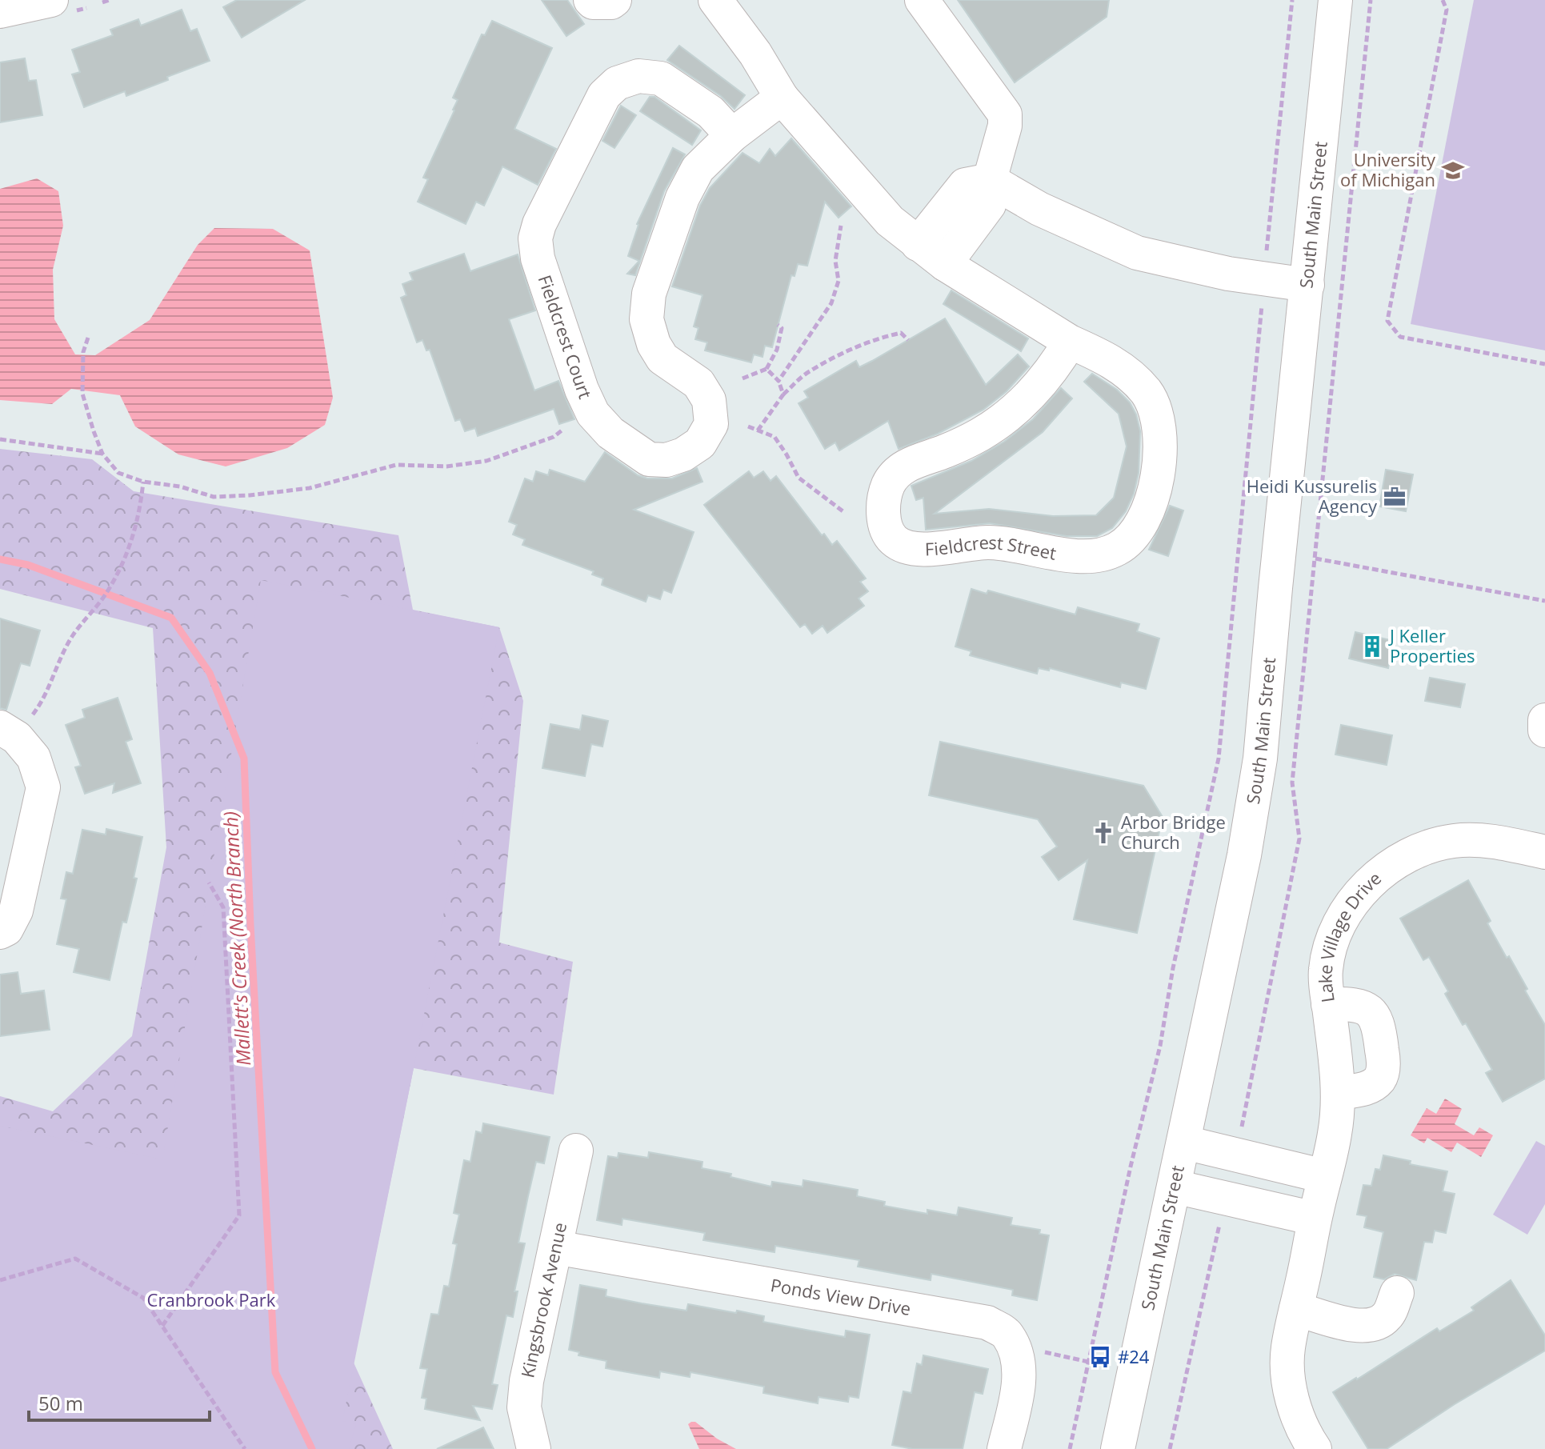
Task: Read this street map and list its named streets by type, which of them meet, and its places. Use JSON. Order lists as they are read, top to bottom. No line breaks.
{"streets":{"street":["South Main Street","Fieldcrest Court","Fieldcrest Street","Lake Village Drive","Ponds View Drive","Kingsbrook Avenue"]},"crossings":[["Ponds View Drive","Kingsbrook Avenue"]],"water":["Mallett's Creek (North Branch)"],"parks":["Cranbrook Park"],"places":{"school or university":["University of Michigan"],"office":["Heidi Kussurelis Agency"],"building":["J Keller Properties"],"church":["Arbor Bridge Church"],"bus stop":["#24"]},"scale_bar":"50 m"}
